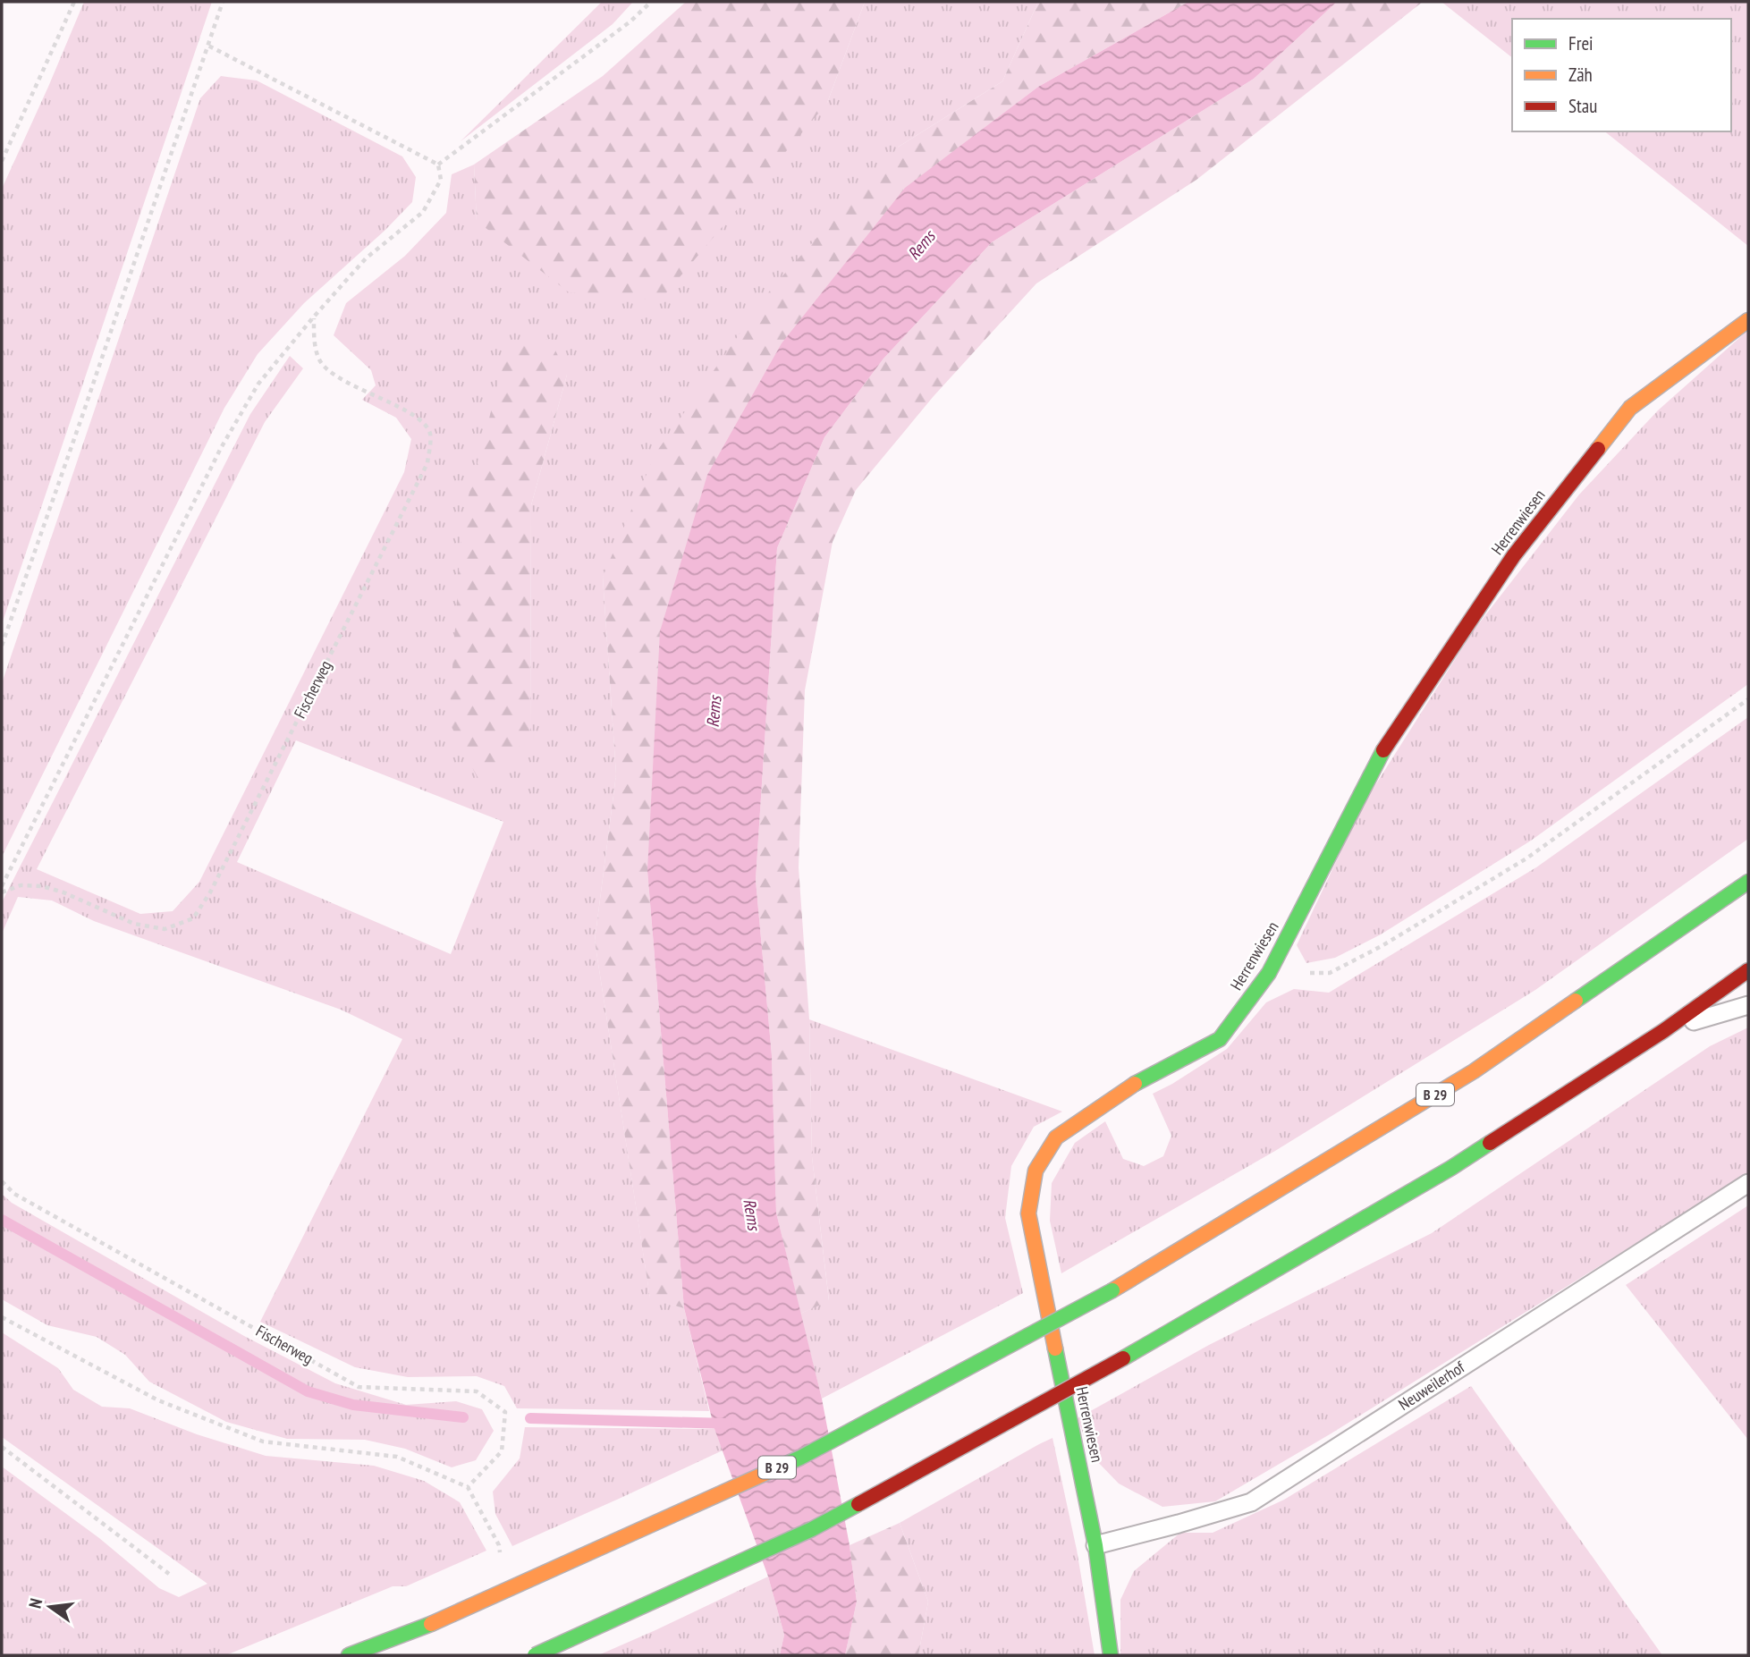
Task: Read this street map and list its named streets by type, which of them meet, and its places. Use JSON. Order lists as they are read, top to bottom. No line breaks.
{"streets":{"main road":["Herrenwiesen","B 29"],"lane":["Neuweilerhof"],"path":["Fischerweg"]},"crossings":[["Herrenwiesen","Neuweilerhof"]],"water":["Rems"],"legend":["Frei","Zäh","Stau"],"north":"left"}
